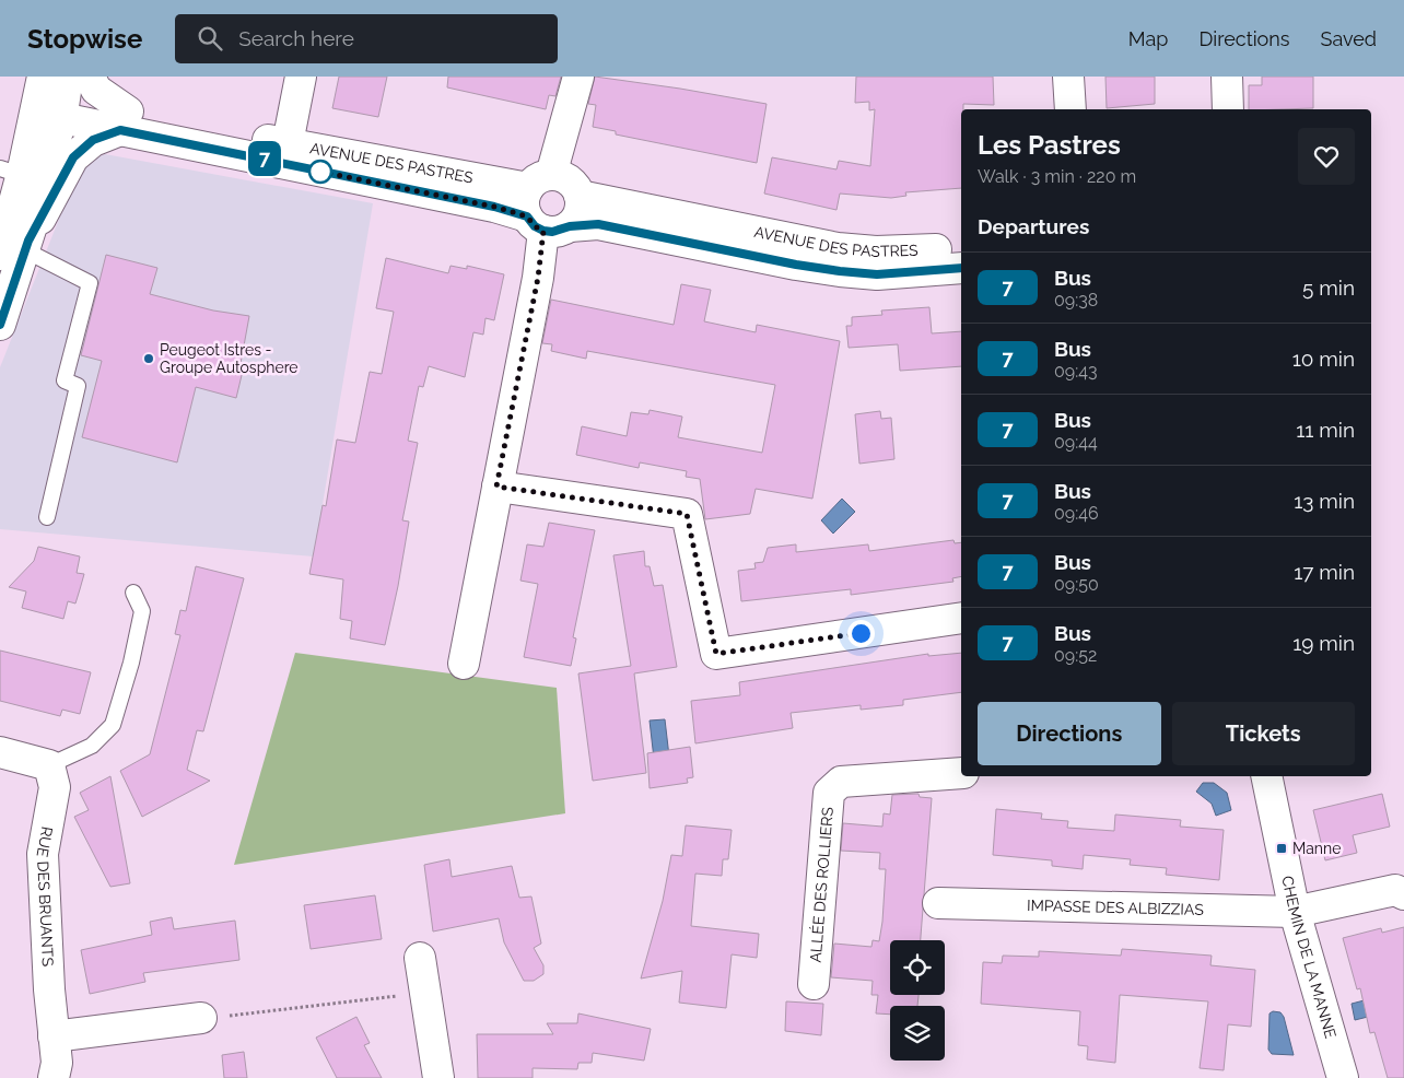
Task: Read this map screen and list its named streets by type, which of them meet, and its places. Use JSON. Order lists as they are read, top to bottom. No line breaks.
{"streets":{"street":["AVENUE DES PASTRES","ALLÉE DES ROLLIERS","RUE DES BRUANTS","IMPASSE DES ALBIZZIAS","CHEMIN DE LA MANNE"]},"crossings":[["IMPASSE DES ALBIZZIAS","CHEMIN DE LA MANNE"]],"places":{"other":["Peugeot Istres - Groupe Autosphere"],"transit":["Manne"]},"lines":["bus line 7"],"page":{"header":"Stopwise","search":"Search here","nav":["Map","Directions","Saved"],"on_map":"7","heading":[["Les Pastres","Walk · 3 min · 220 m"],"Departures"],"list":[{"mark":"7","name":"Bus","note":"09:38","value":"5 min"},{"mark":"7","name":"Bus","note":"09:43","value":"10 min"},{"mark":"7","name":"Bus","note":"09:44","value":"11 min"},{"mark":"7","name":"Bus","note":"09:46","value":"13 min"},{"mark":"7","name":"Bus","note":"09:50","value":"17 min"},{"mark":"7","name":"Bus","note":"09:52","value":"19 min"}],"buttons":["Directions","Tickets"]}}
